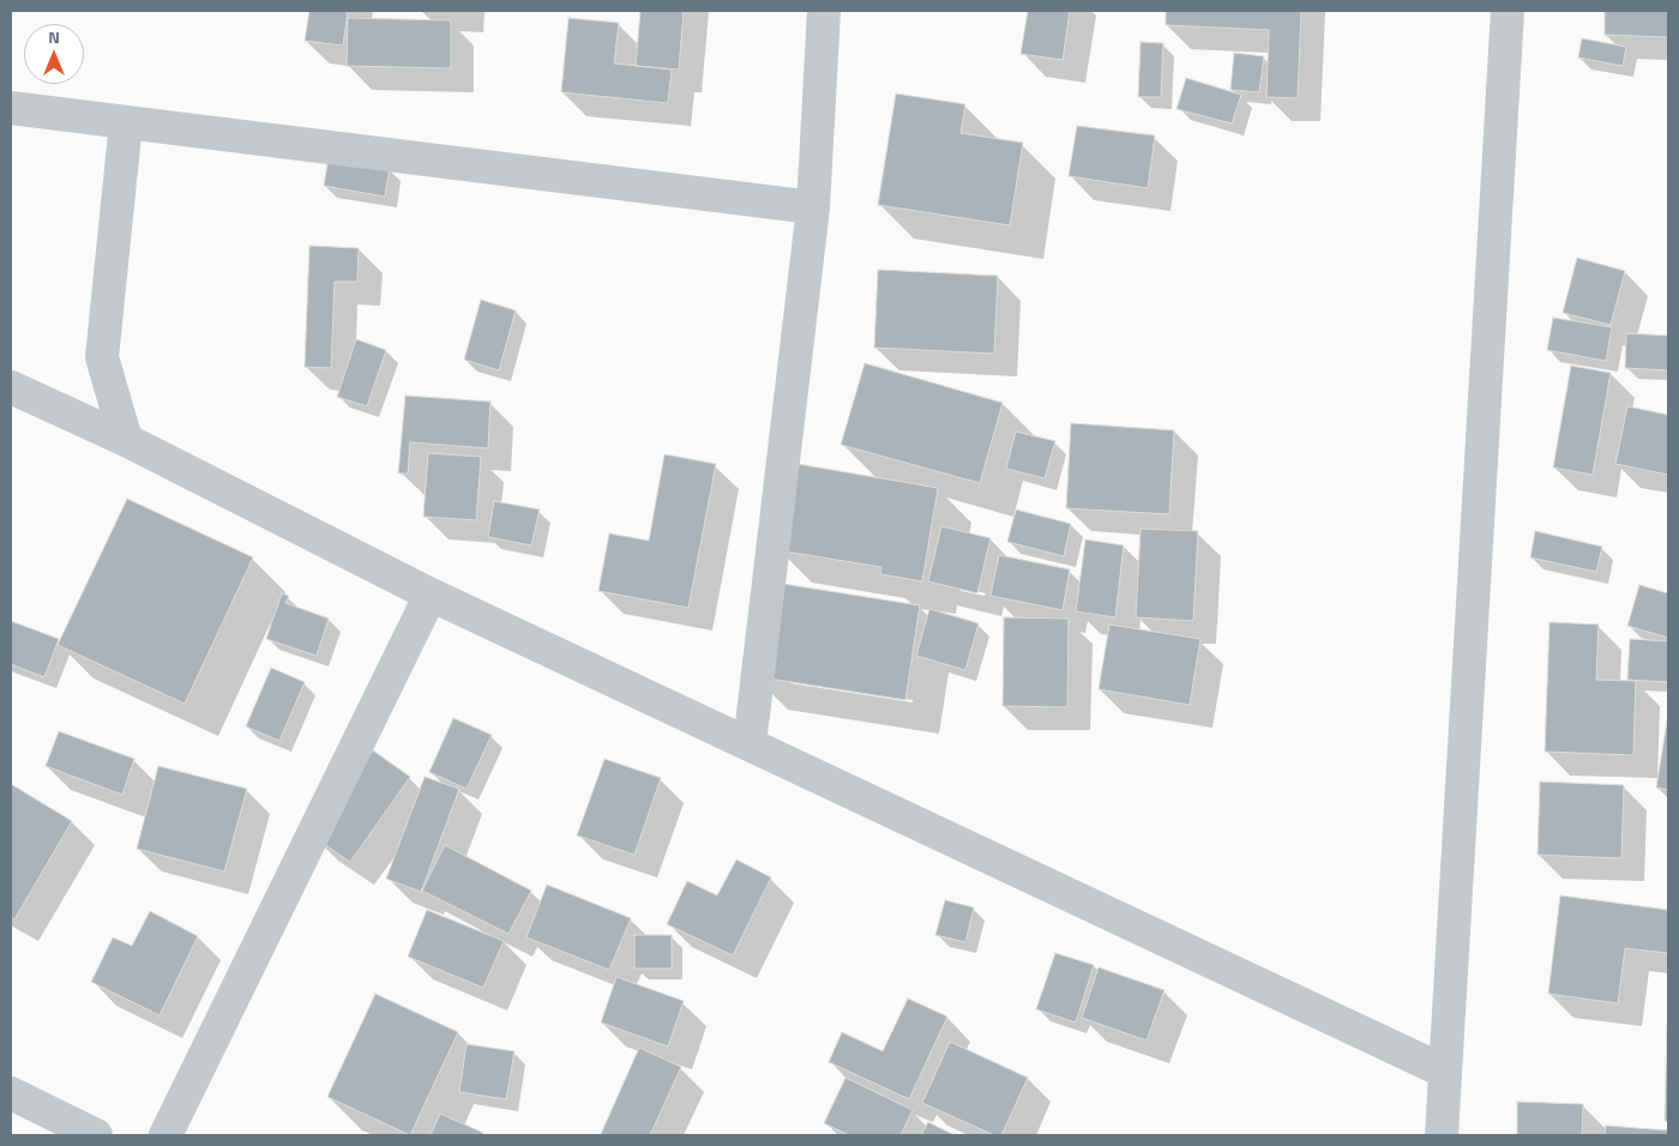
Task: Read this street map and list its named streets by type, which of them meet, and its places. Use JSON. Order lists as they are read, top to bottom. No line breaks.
{"north":"top"}
